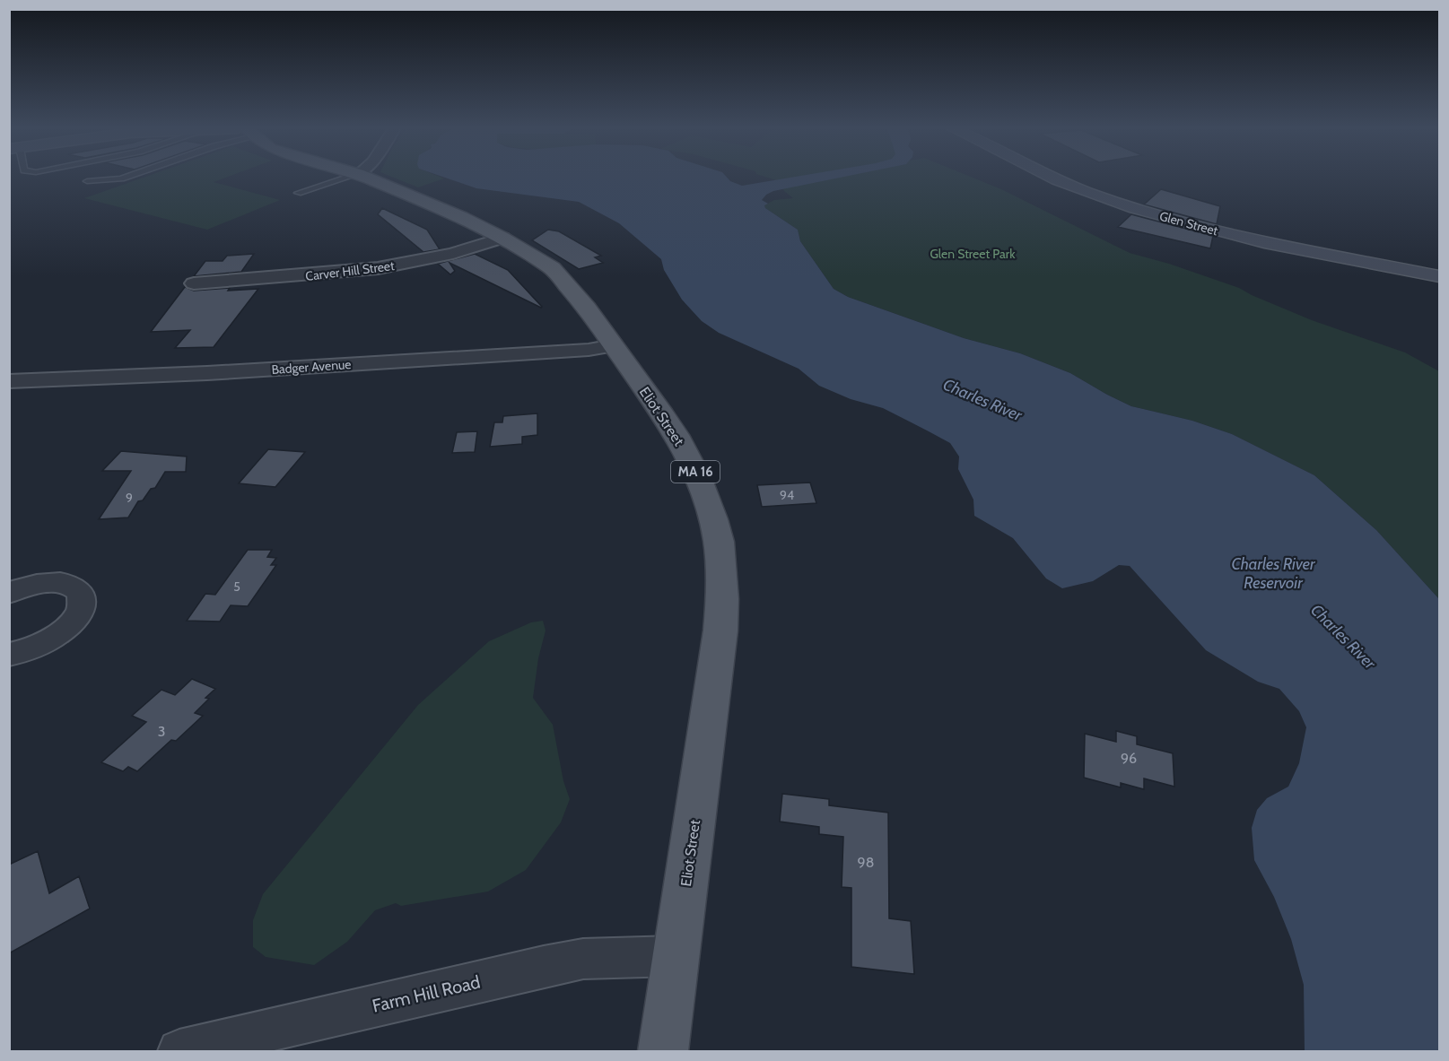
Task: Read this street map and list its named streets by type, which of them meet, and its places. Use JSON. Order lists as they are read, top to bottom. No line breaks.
{"streets":{"main road":["Eliot Street","MA 16"],"street":["Glen Street","Carver Hill Street","Badger Avenue","Farm Hill Road"]},"crossings":[["Carver Hill Street","Eliot Street"],["Badger Avenue","Eliot Street"],["Eliot Street","Farm Hill Road"]],"water":["Charles River","Charles River Reservoir"],"parks":["Glen Street Park"],"house_numbers":["94","9","5","3","96","98"]}
